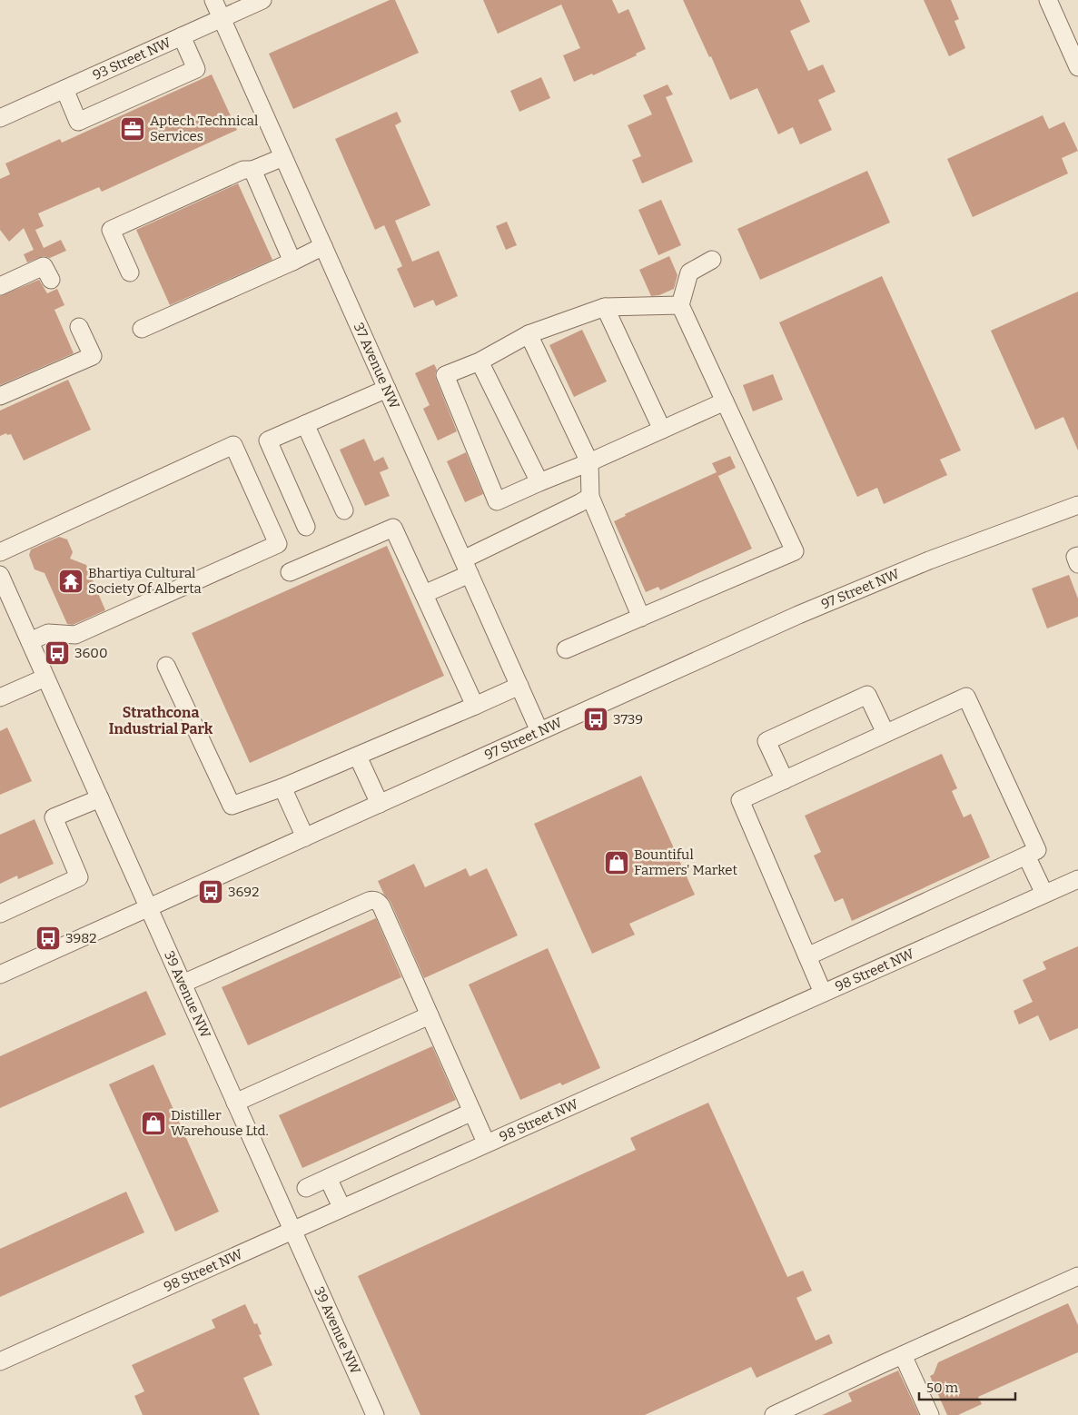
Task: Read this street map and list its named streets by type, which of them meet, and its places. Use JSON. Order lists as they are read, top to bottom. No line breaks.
{"streets":{"street":["93 Street NW","37 Avenue NW","97 Street NW","98 Street NW","39 Avenue NW"]},"crossings":[["93 Street NW","37 Avenue NW"],["37 Avenue NW","97 Street NW"],["97 Street NW","39 Avenue NW"],["98 Street NW","39 Avenue NW"]],"districts":["Strathcona Industrial Park"],"places":{"office":["Aptech Technical Services"],"temple":["Bhartiya Cultural Society Of Alberta"],"bus stop":["3600","3739","3692","3982"],"shop":["Bountiful Farmers' Market","Distiller Warehouse Ltd."]},"scale_bar":"50 m"}
